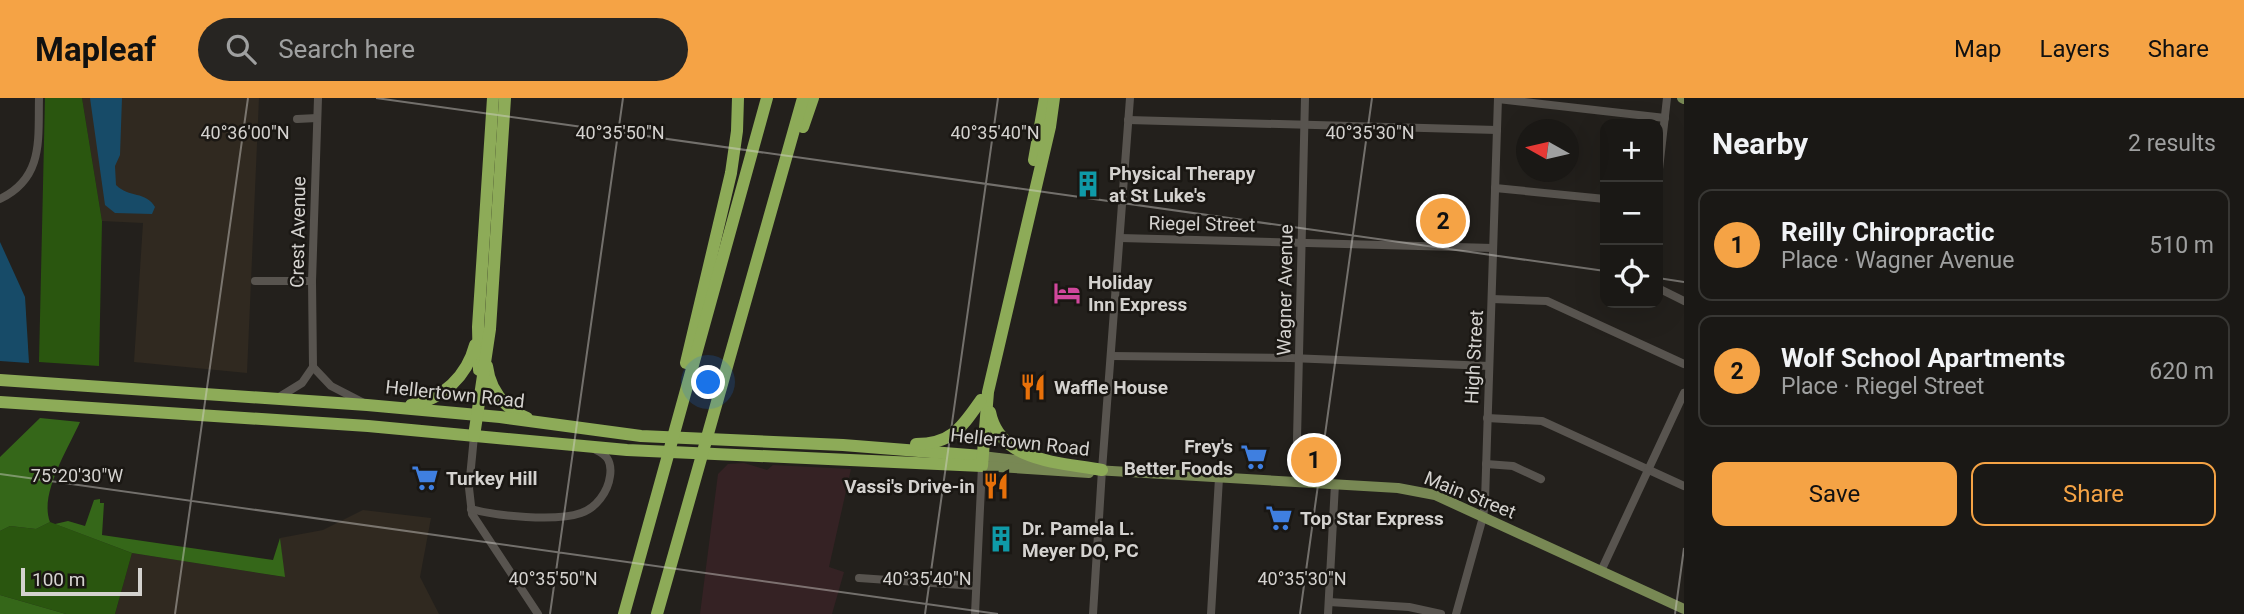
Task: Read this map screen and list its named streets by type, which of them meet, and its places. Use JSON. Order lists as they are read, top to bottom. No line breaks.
{"streets":{"highway":["Hellertown Road"],"main road":["Main Street"],"street":["Riegel Street","Crest Avenue","Wagner Avenue","High Street"]},"crossings":[["Riegel Street","Wagner Avenue"],["Riegel Street","High Street"],["Wagner Avenue","Main Street"],["High Street","Main Street"],["Hellertown Road","Main Street"]],"places":{"building":["Physical Therapy at St Luke's","Dr. Pamela L. Meyer DO, PC"],"hotel":["Holiday Inn Express"],"restaurant":["Waffle House","Vassi's Drive-in"],"supermarket":["Frey's Better Foods","Turkey Hill","Top Star Express"]},"scale_bar":"100 m","north":"left","page":{"header":"Mapleaf","search":"Search here","nav":["Map","Layers","Share"],"heading":["Nearby","2 results"],"map_buttons":["+","−"],"list":[{"mark":"1","name":"Reilly Chiropractic","note":"Place · Wagner Avenue","value":"510 m"},{"mark":"2","name":"Wolf School Apartments","note":"Place · Riegel Street","value":"620 m"}],"pins":["2","1"],"buttons":["Save","Share"],"scale":"100 m"},"coordinates":["40°36'00\"N","40°35'50\"N","40°35'40\"N","40°35'30\"N","75°20'30\"W"]}
